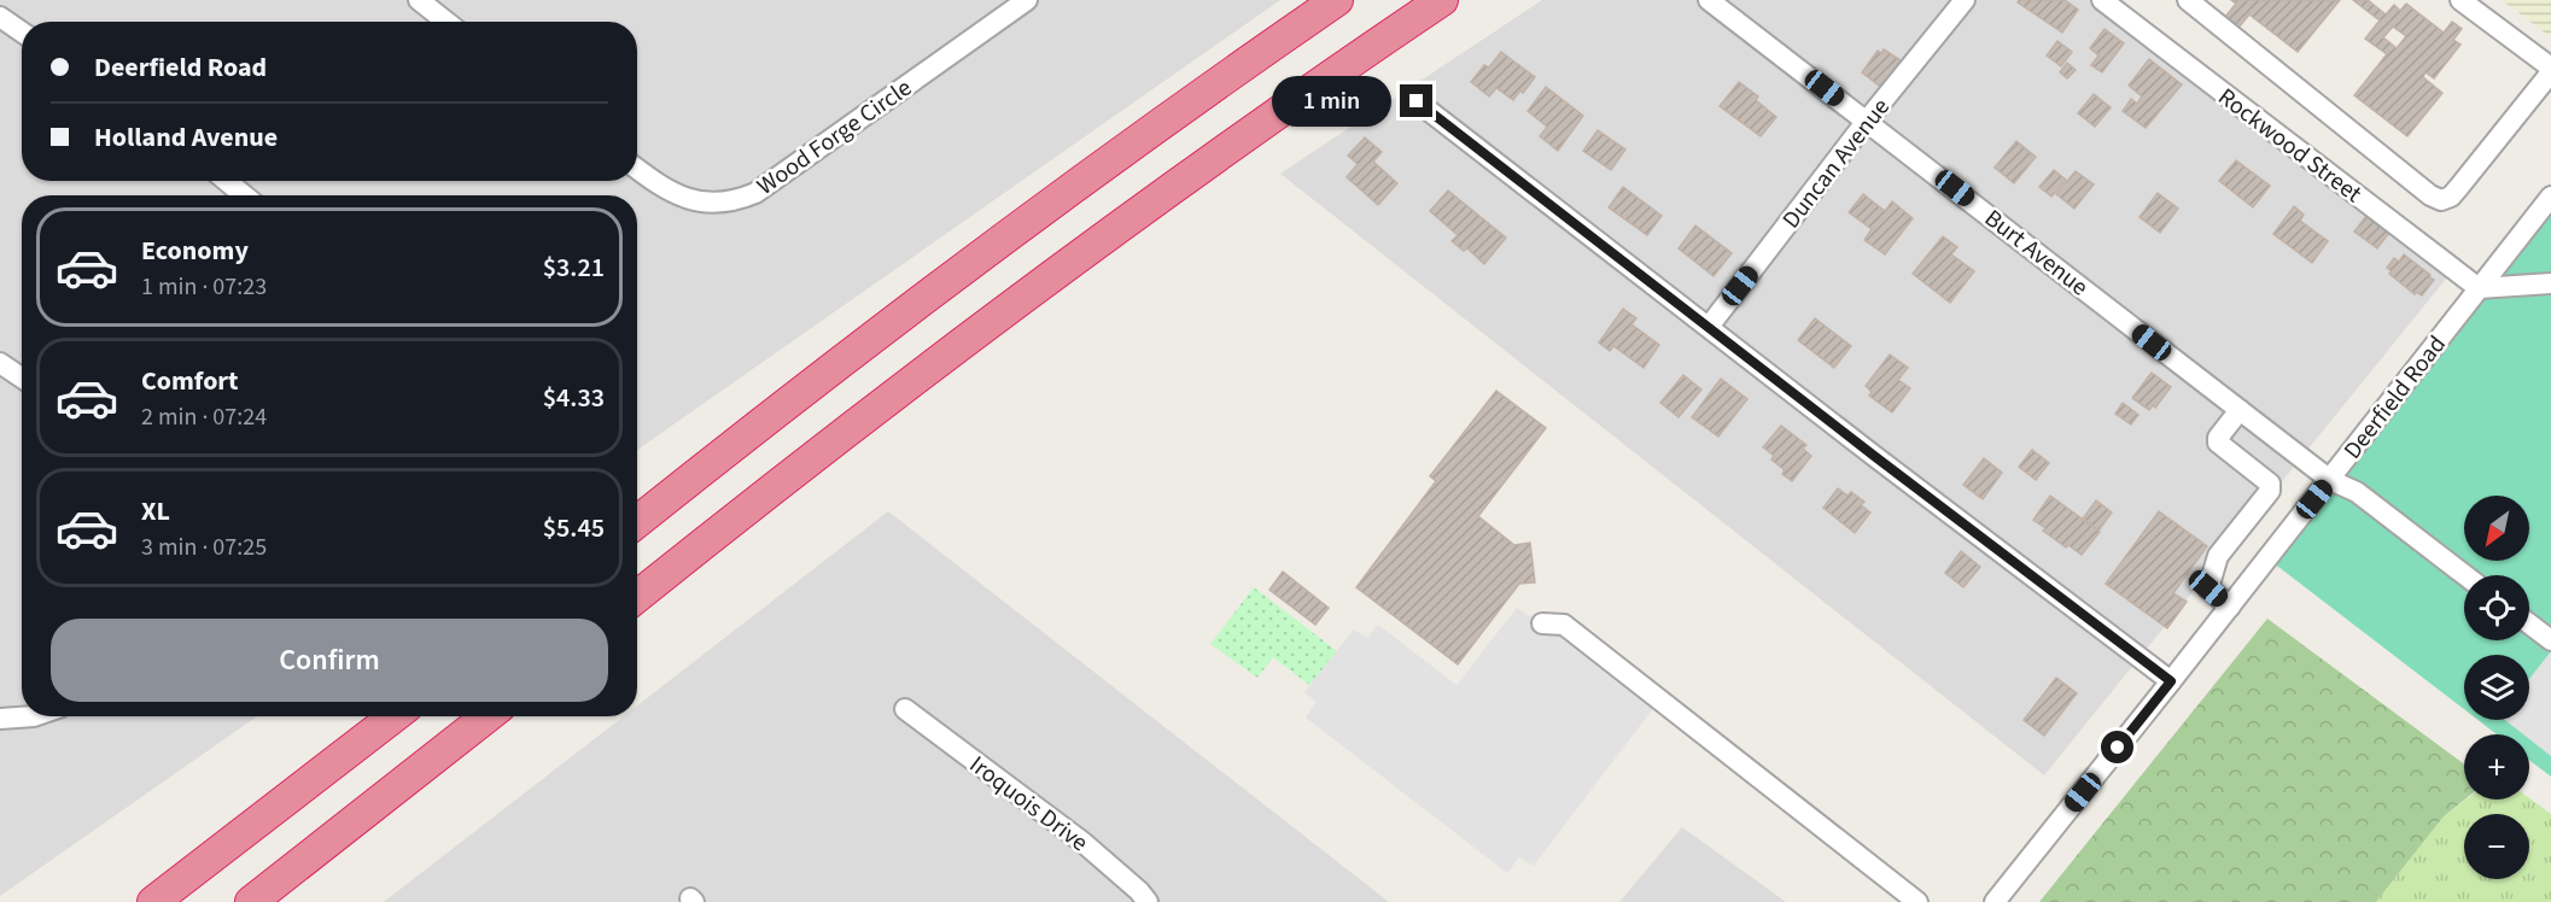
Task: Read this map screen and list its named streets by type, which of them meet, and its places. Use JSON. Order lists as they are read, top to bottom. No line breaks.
{"streets":{"street":["Wood Forge Circle","Rockwood Street","Duncan Avenue","Burt Avenue","Deerfield Road","Iroquois Drive"]},"crossings":[["Rockwood Street","Deerfield Road"],["Duncan Avenue","Burt Avenue"],["Burt Avenue","Deerfield Road"]],"north":"bottom left","page":{"banner":["Deerfield Road","Holland Avenue"],"bubble":"1 min","list":[{"name":"Economy","note":"1 min · 07:23","value":"$3.21"},{"name":"Comfort","note":"2 min · 07:24","value":"$4.33"},{"name":"XL","note":"3 min · 07:25","value":"$5.45"}],"map_buttons":["+","−"],"buttons":"Confirm"}}
